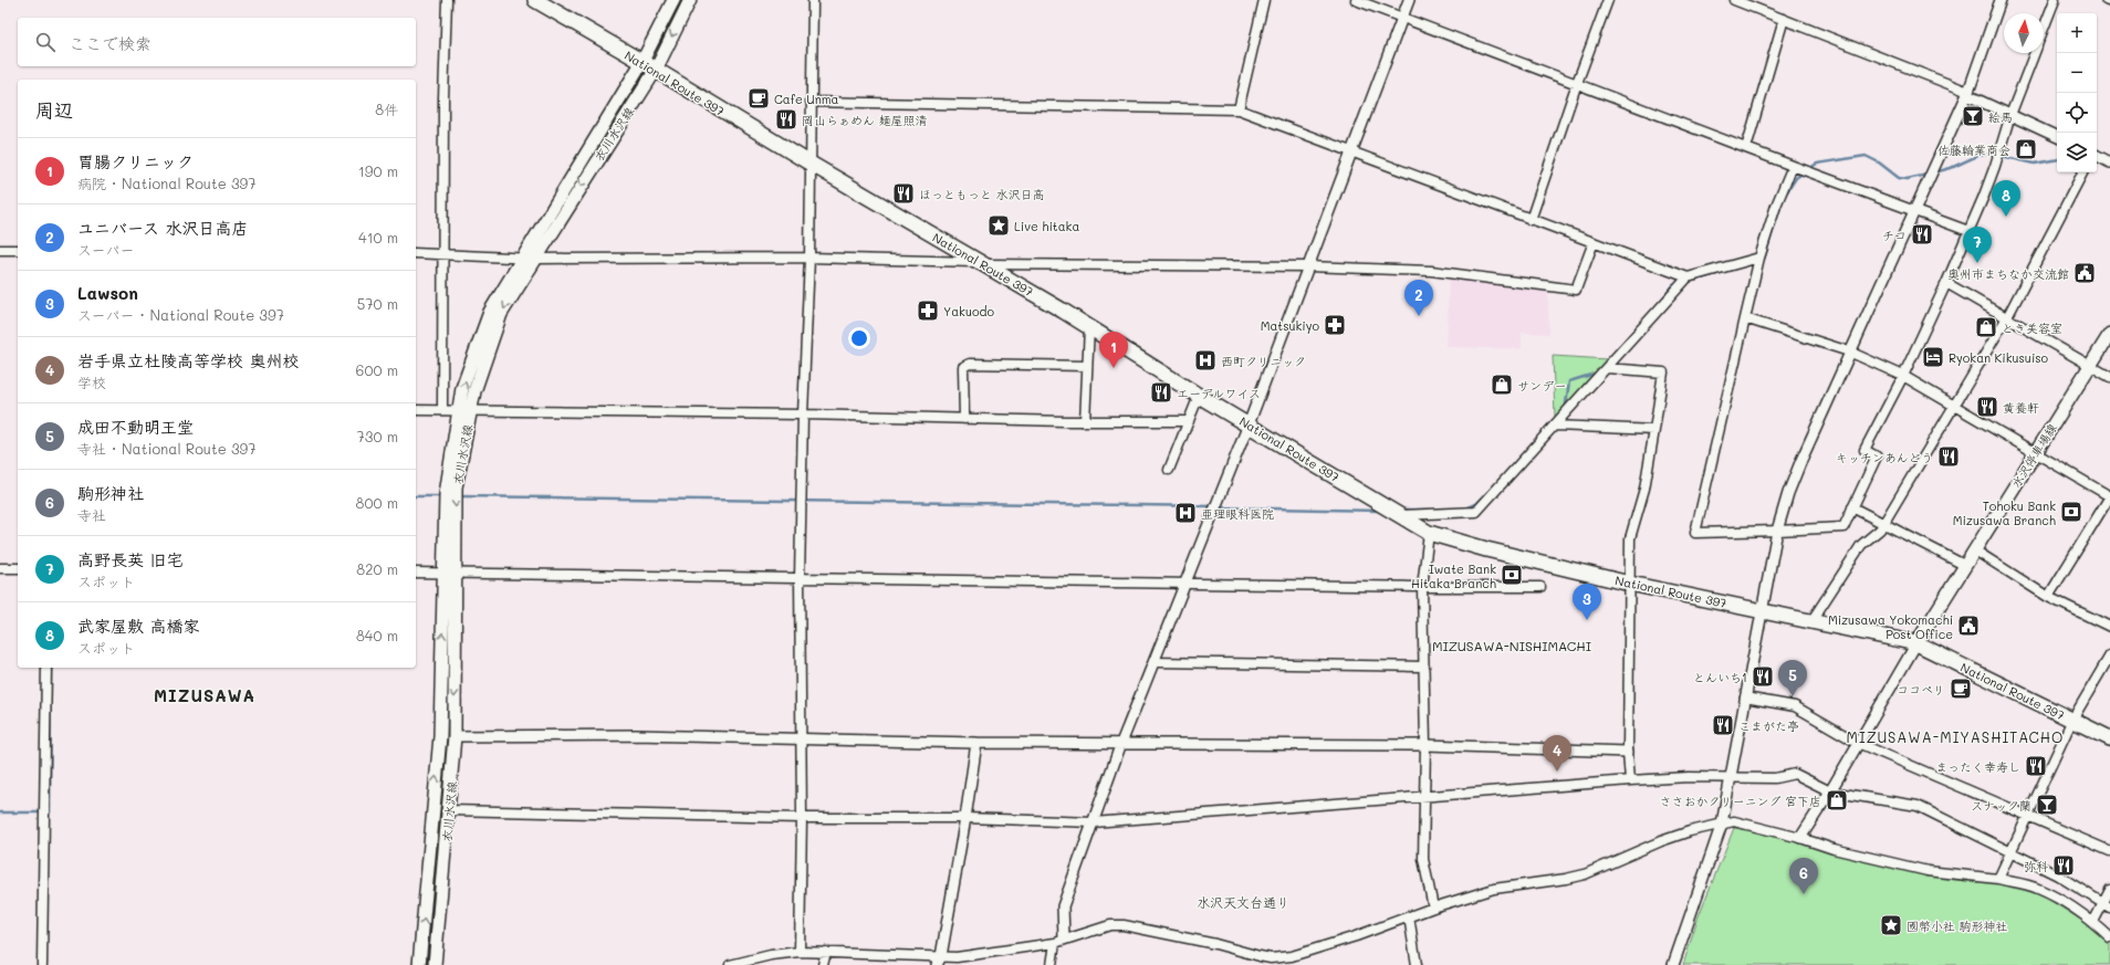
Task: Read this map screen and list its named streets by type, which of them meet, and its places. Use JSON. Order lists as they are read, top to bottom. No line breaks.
{"streets":{"highway":["National Route 397"],"main road":["衣川水沢線","水沢停車場線"]},"crossings":[["National Route 397","衣川水沢線"],["National Route 397","水沢停車場線"]],"districts":["MIZUSAWA-NISHIMACHI","MIZUSAWA","MIZUSAWA-MIYASHITACHO","水沢天文台通り"],"places":{"cafe":["Cafe Unma","ココペリ"],"bar":["絵馬","スナック蘭"],"restaurant":["岡山らぁめん 麺屋照清","ほっともっと 水沢日高","チコ","エーデルワイス","黄養軒","キッチンあんどう","とんいち1","こまがた亭","まったく幸寿し","弥科"],"shop":["佐藤輪業商会","とき美容室","サンデー","ささおかクリーニング 宮下店"],"place":["Live hitaka","國幣小社 駒形神社"],"public building":["奥州市まちなか交流館","Mizusawa Yokomachi Post Office"],"pharmacy":["Yakuodo","Matsukiyo"],"hotel":["Ryokan Kikusuiso"],"hospital":["西町クリニック","亜理眼科医院"],"bank":["Tohoku Bank Mizusawa Branch","Iwate Bank Hitaka Branch"]},"north":"top","page":{"map_buttons":["+","−"],"search":"ここで検索","heading":["周辺","8件"],"list":[{"mark":"1","name":"胃腸クリニック","note":"病院 · National Route 397","value":"190 m"},{"mark":"2","name":"ユニバース 水沢日高店","note":"スーパー","value":"410 m"},{"mark":"3","name":"Lawson","note":"スーパー · National Route 397","value":"570 m"},{"mark":"4","name":"岩手県立杜陵高等学校 奥州校","note":"学校","value":"600 m"},{"mark":"5","name":"成田不動明王堂","note":"寺社 · National Route 397","value":"730 m"},{"mark":"6","name":"駒形神社","note":"寺社","value":"800 m"},{"mark":"7","name":"高野長英 旧宅","note":"スポット","value":"820 m"},{"mark":"8","name":"武家屋敷 高橋家","note":"スポット","value":"840 m"}],"pins":["8","7","2","1","3","5","4","6"]}}
